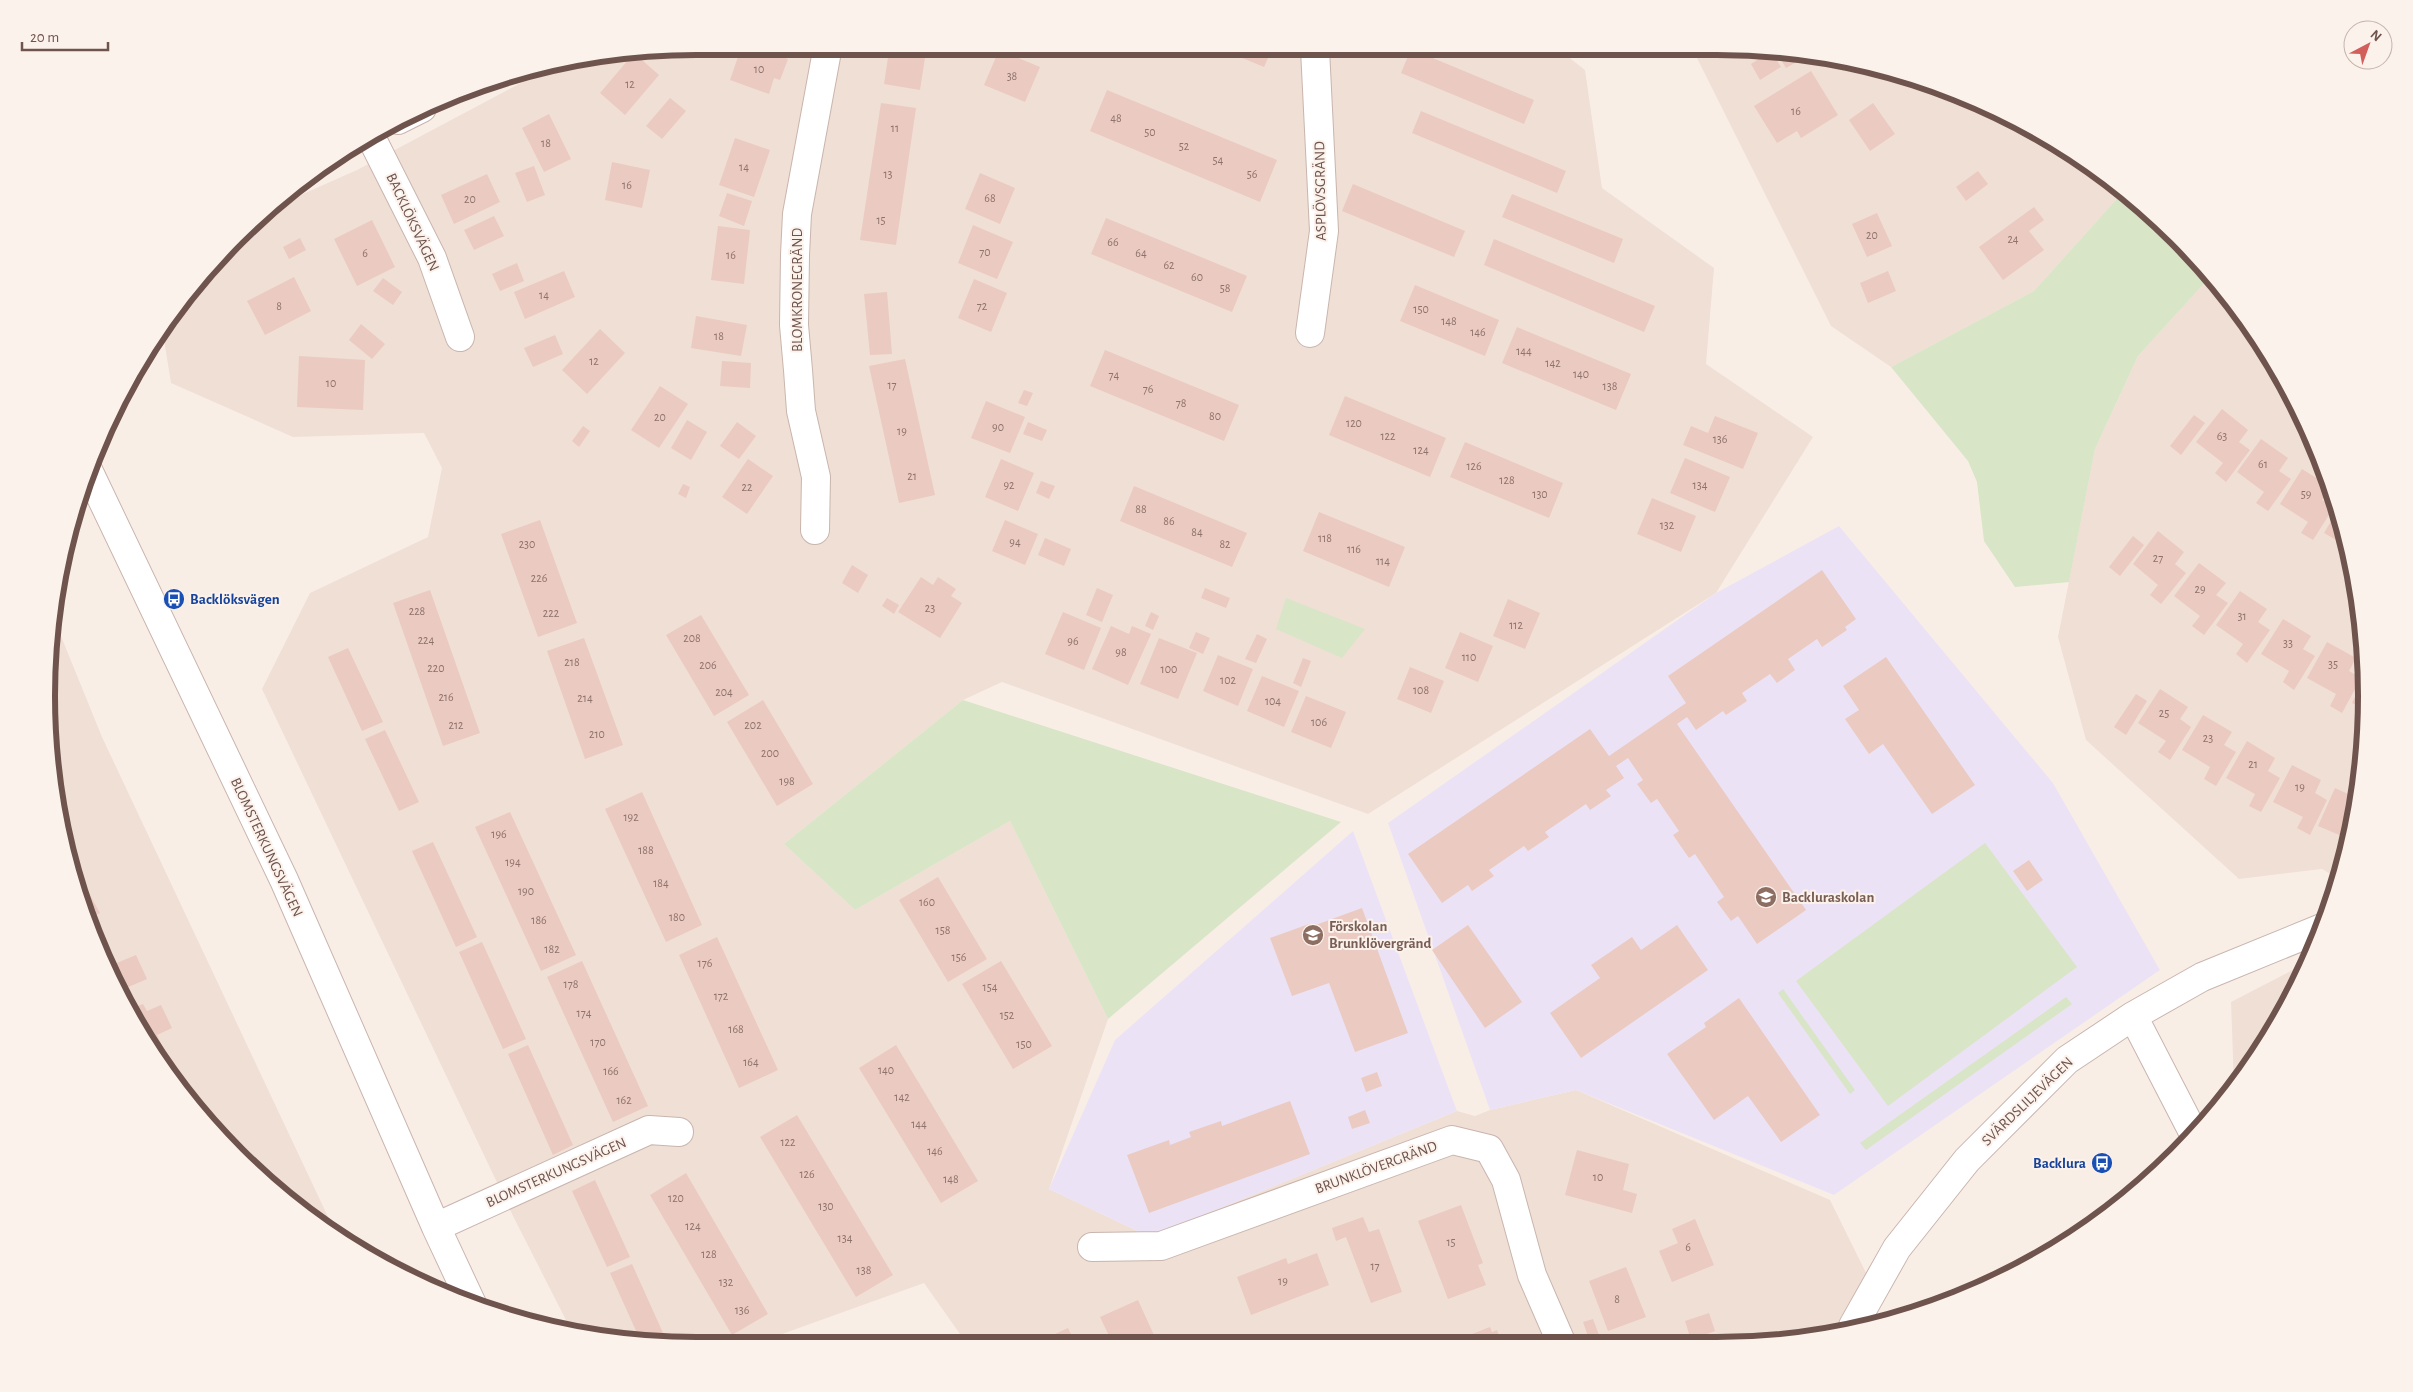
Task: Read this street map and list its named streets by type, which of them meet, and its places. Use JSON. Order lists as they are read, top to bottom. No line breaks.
{"streets":{"street":["ASPLÖVSGRÄND","BACKLÖKSVÄGEN","BLOMKRONEGRÄND","BLOMSTERKUNGSVÄGEN","SVÄRDSLILJEVÄGEN","BRUNKLÖVERGRÄND"]},"places":{"bus stop":["Backlöksvägen","Backlura"],"school or university":["Backluraskolan","Förskolan Brunklövergränd"]},"house_numbers":["10","38","12","16","48","11","50","18","52","54","14","13","56","16","68","20","15","20","24","66","70","6","64","16","62","60","58","14","8","72","150","148","146","18","144","12","142","140","74","10","17","138","76","78","80","20","120","90","19","122","63","136","124","61","126","21","128","92","134","22","130","59","88","86","132","84","118","94","230","82","116","27","114","226","29","23","228","222","31","112","208","224","96","33","98","110","218","35","206","220","100","102","108","204","216","214","104","25","106","212","202","210","23","200","21","198","19","192","196","188","194","184","190","160","180","186","158","182","156","176","178","154","172","174","152","168","170","150","164","140","166","142","162","144","122","146","126","10","148","120","130","124","134","15","6","128","17","138","19","132","8","136"],"scale_bar":"20 m","north":"top right"}
